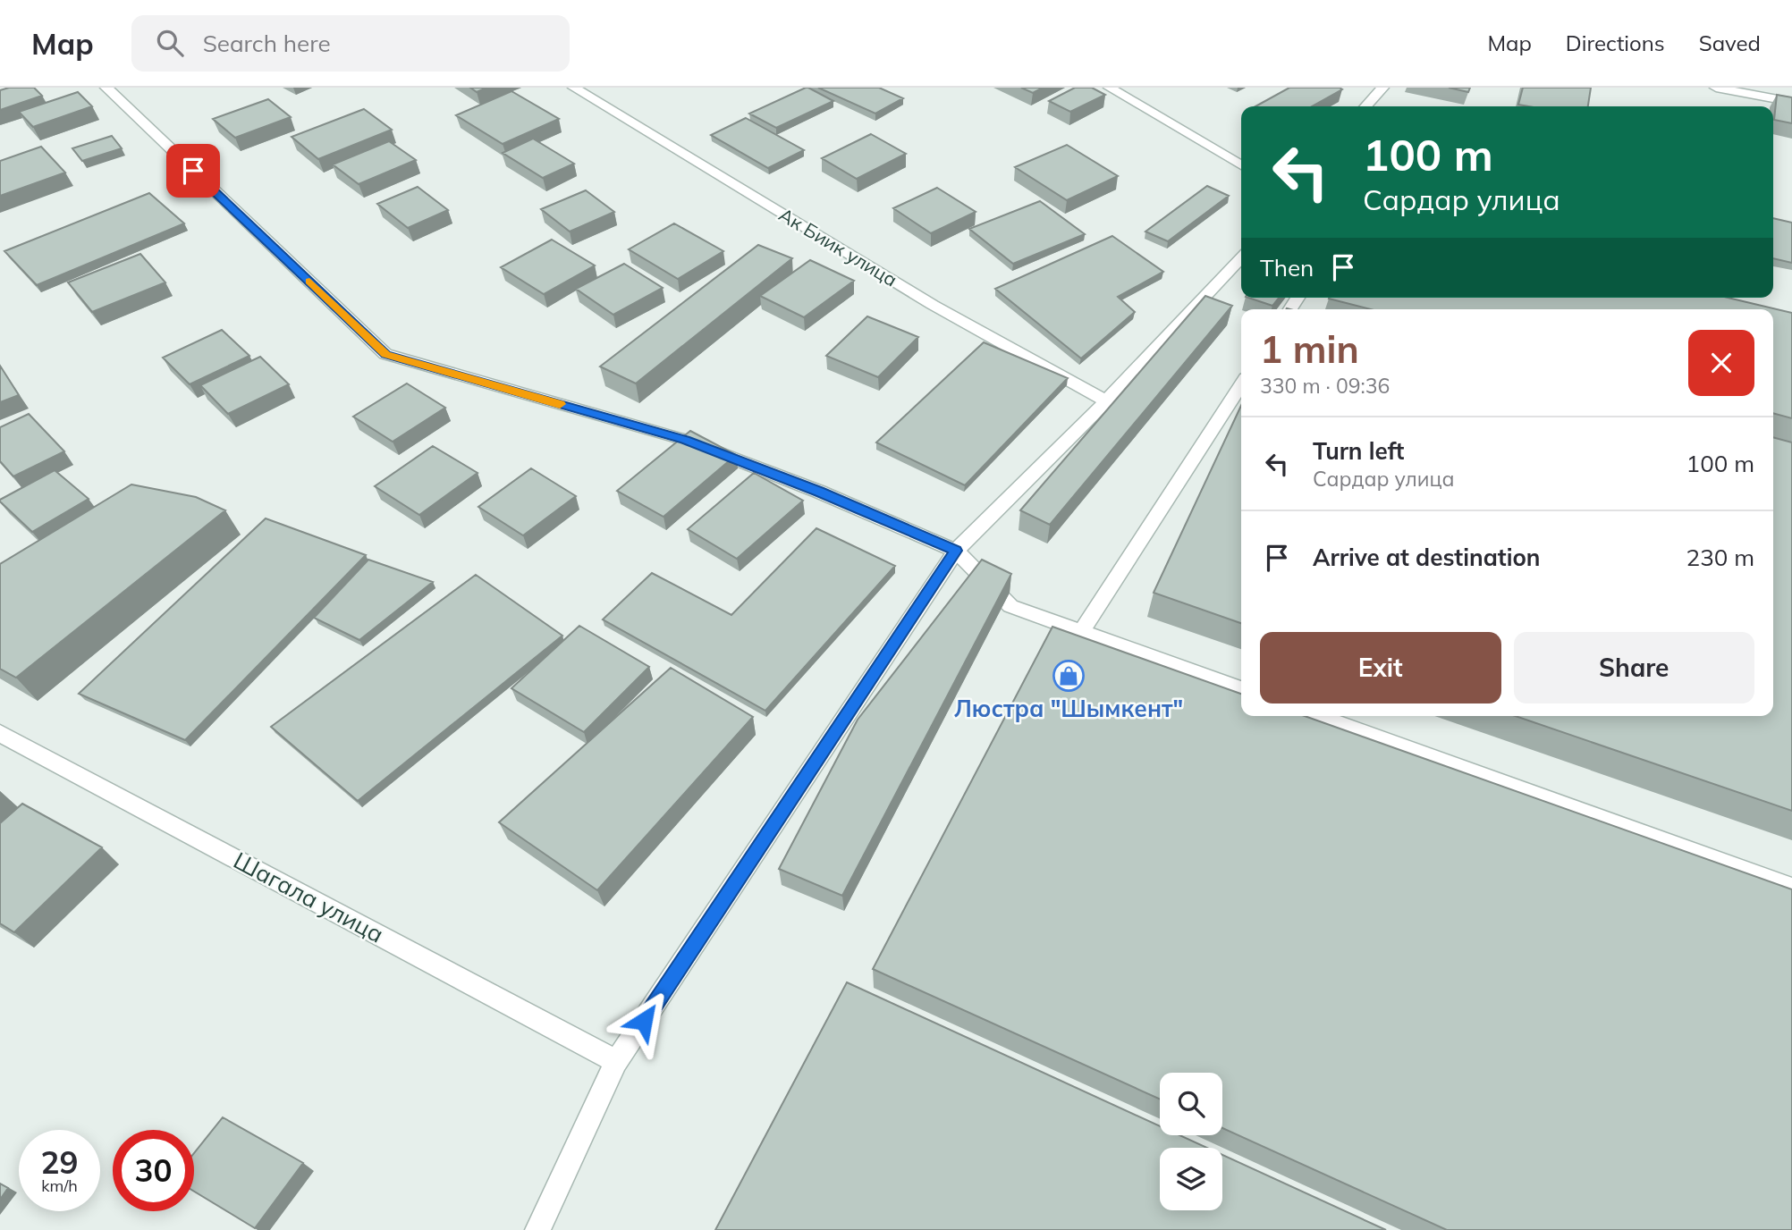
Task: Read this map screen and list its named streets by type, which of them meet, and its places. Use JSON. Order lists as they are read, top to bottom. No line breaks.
{"streets":{"street":["Ак Биик улица","Шагала улица"]},"places":{"shop":["Люстра \"Шымкент\""]},"page":{"header":"Map","search":"Search here","nav":["Map","Directions","Saved"],"turn":["100 m","Сардар улица"],"then":"Then","heading":["1 min","330 m · 09:36"],"list":[{"name":"Turn left","note":"Сардар улица","value":"100 m"},{"name":"Arrive at destination","value":"230 m"}],"buttons":["Exit","Share"],"speed":"29 km/h","limit":"30"}}
